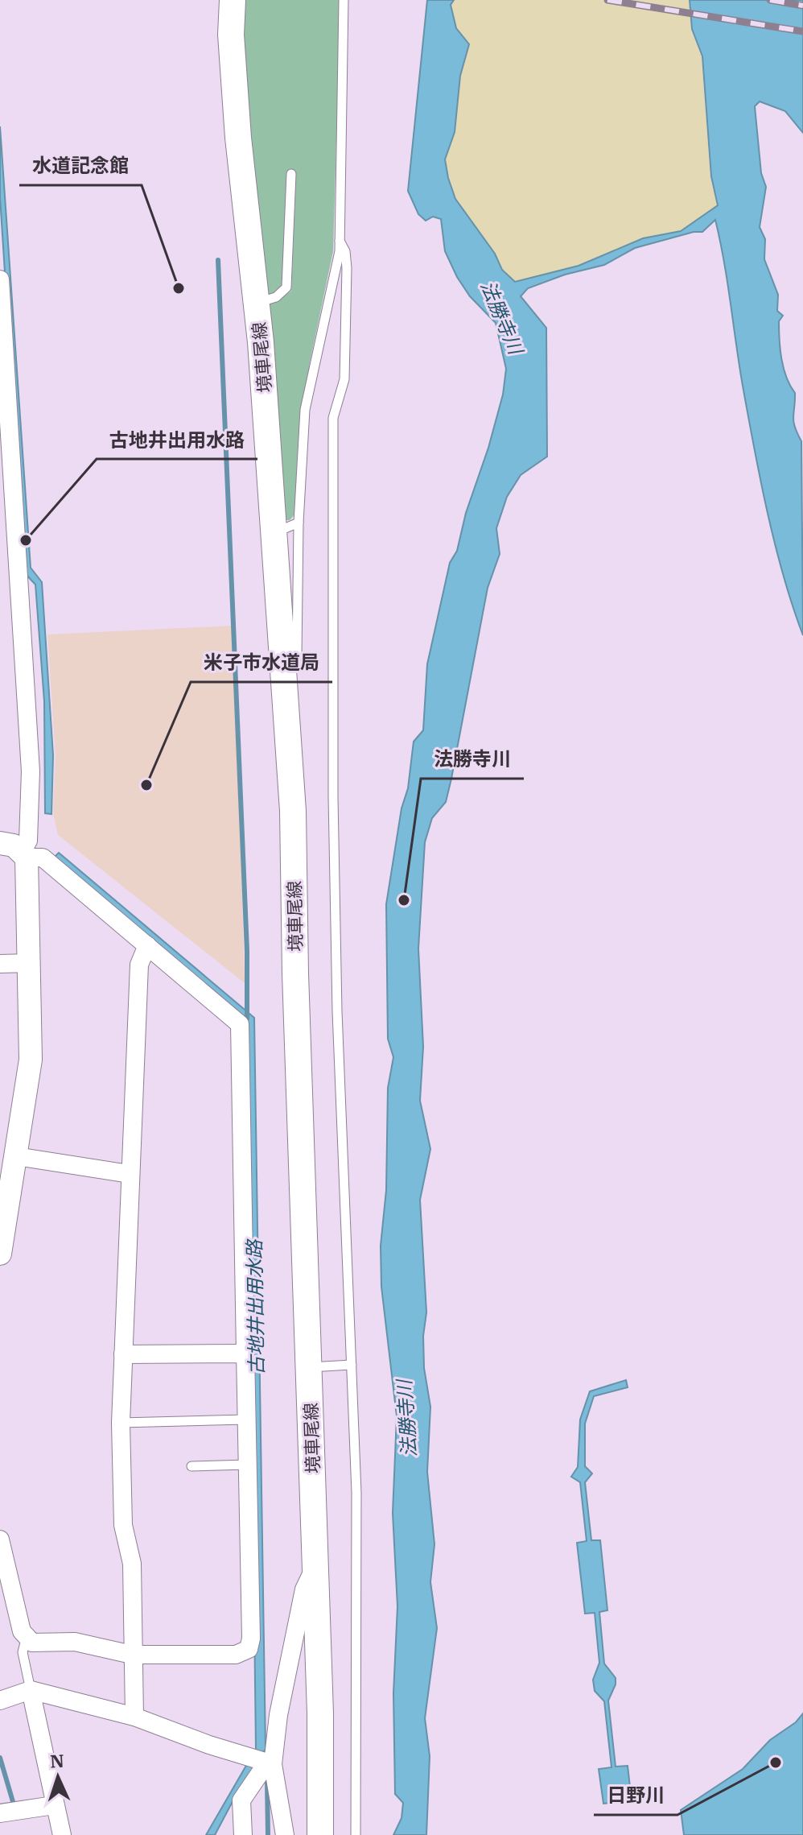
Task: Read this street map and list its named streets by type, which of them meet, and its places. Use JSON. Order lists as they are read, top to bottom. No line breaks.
{"streets":{"main road":["境車尾線"]},"water":["法勝寺川","古地井出用水路"],"places":["水道記念館","古地井出用水路","米子市水道局","法勝寺川","日野川"],"north":"top"}
